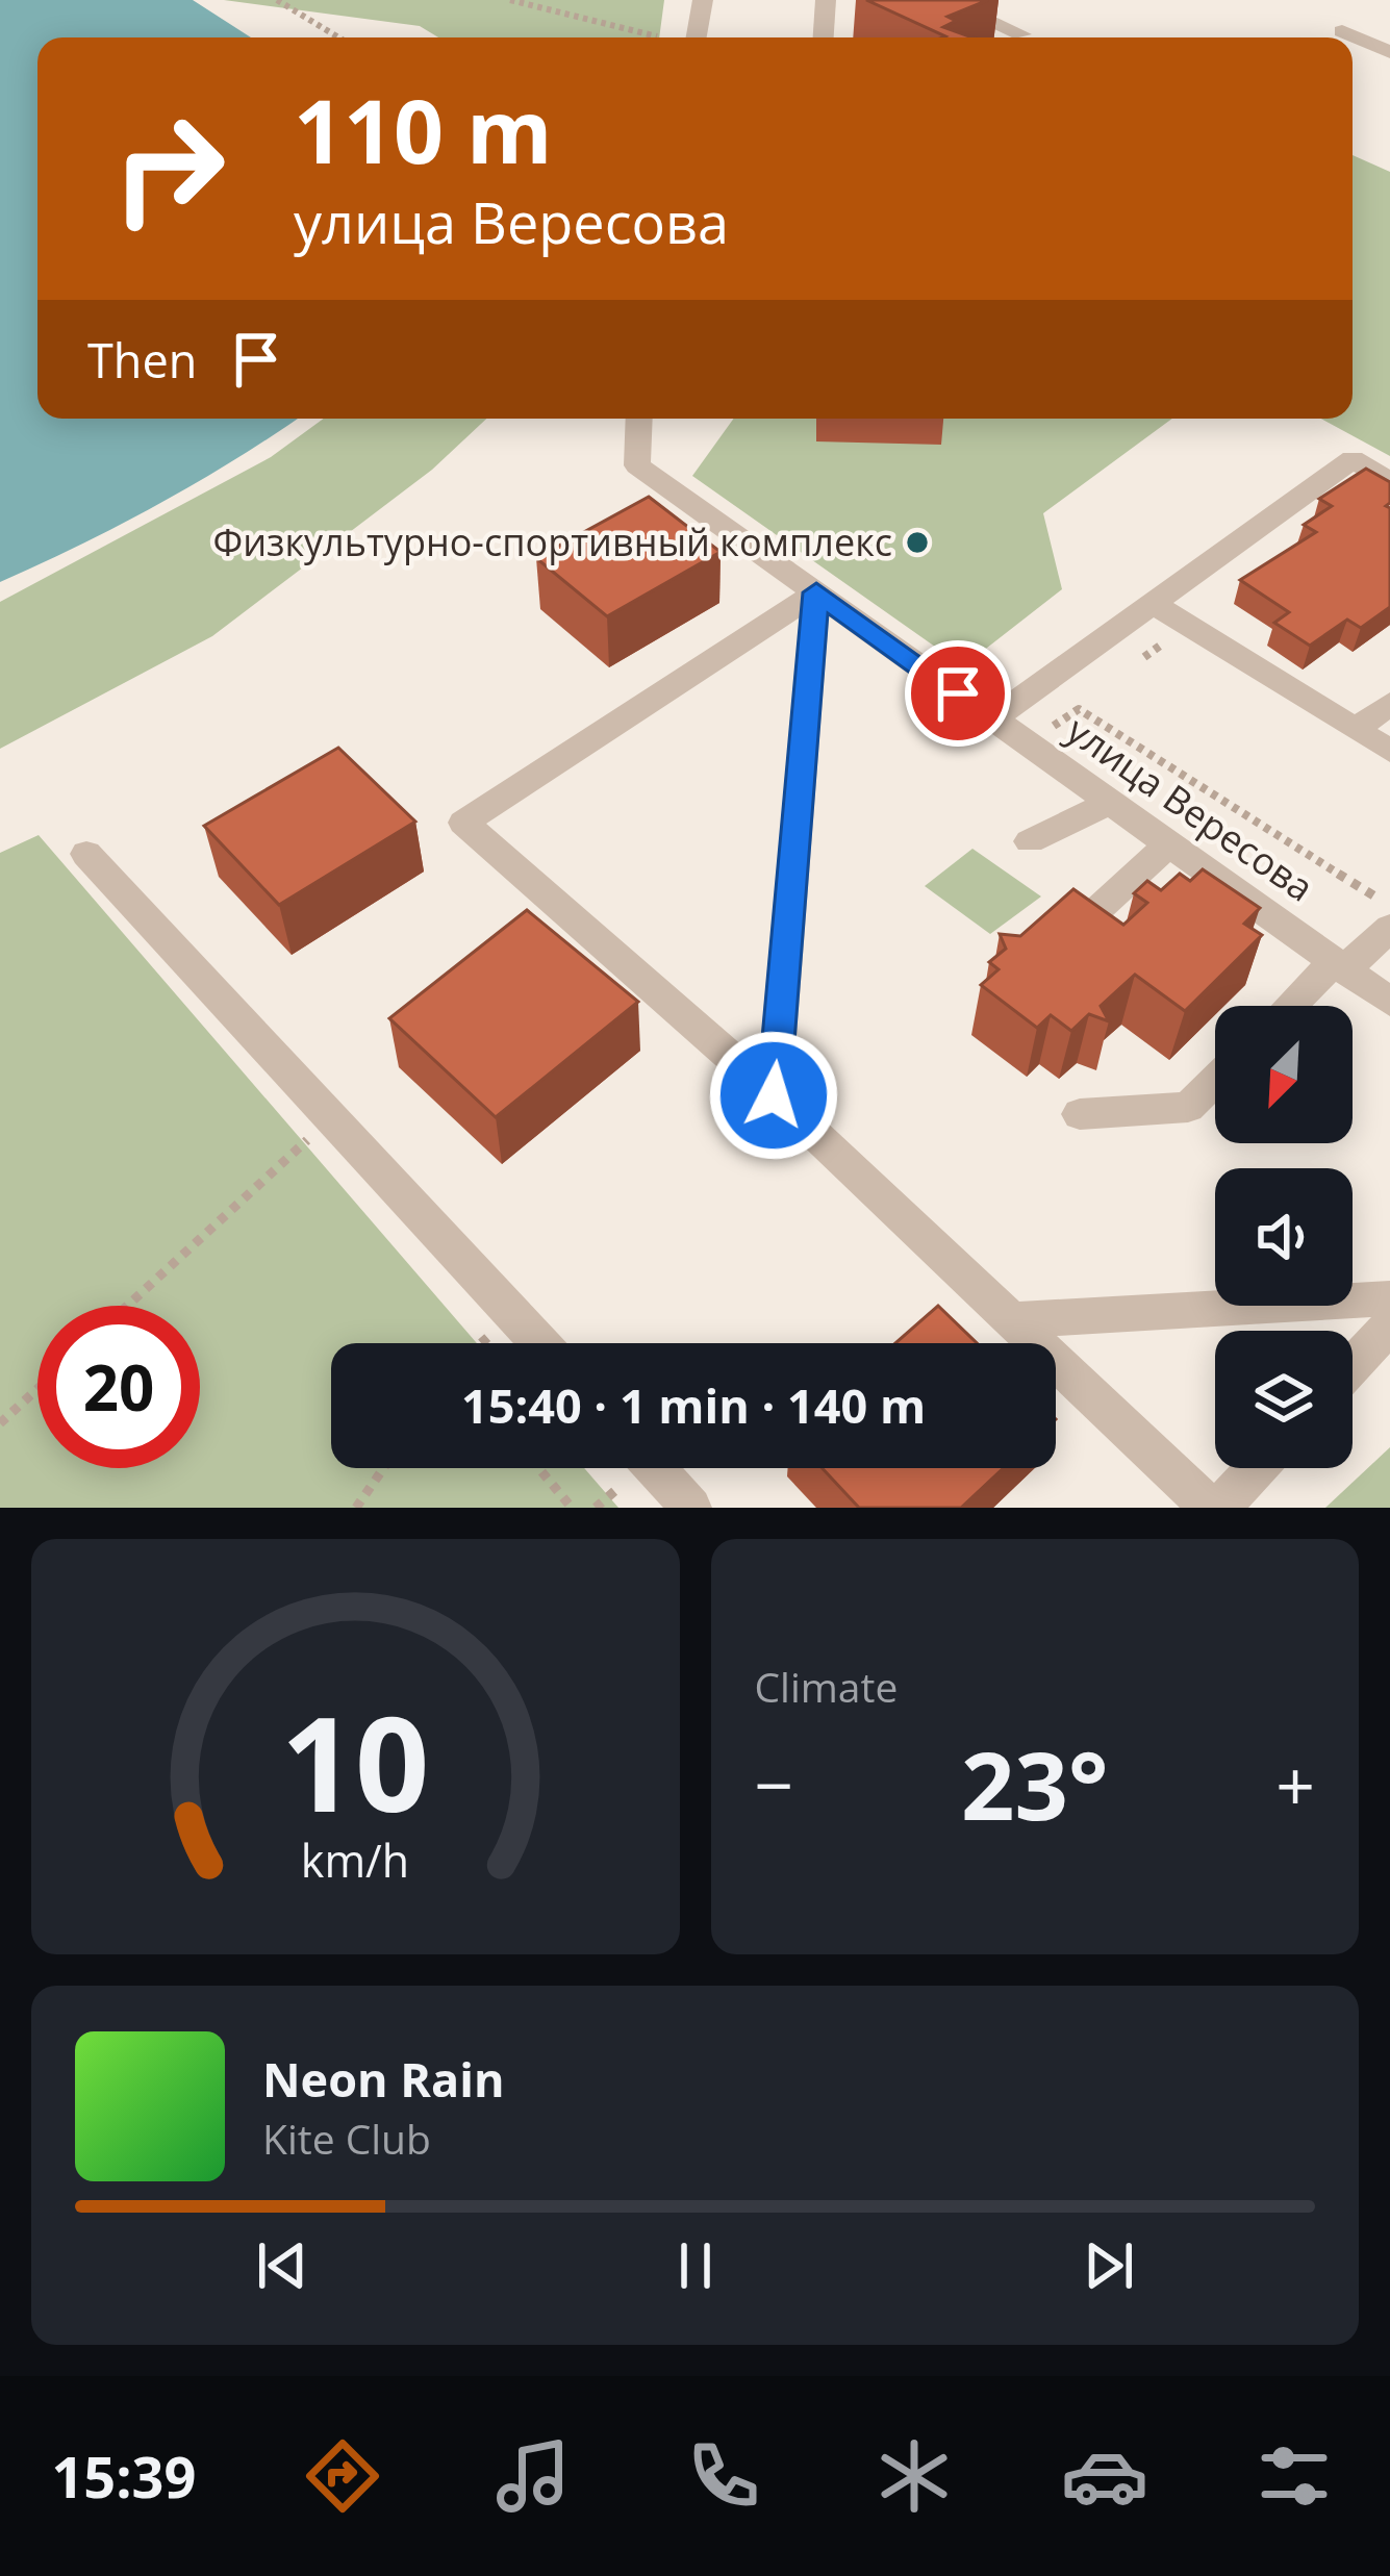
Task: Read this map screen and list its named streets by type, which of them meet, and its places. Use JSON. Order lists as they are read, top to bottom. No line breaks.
{"streets":{"street":["улица Вересова"]},"places":["Физкультурно-спортивный комплекс"],"north":"bottom left","page":{"turn":["110 m","улица Вересова"],"then":"Then","limit":"20","trip":"15:40 · 1 min · 140 m","tile":"Climate","heat":["−","23°","+"],"song":["Neon Rain","Kite Club"],"tabs":"15:39","gauge":["10","km/h"]}}
